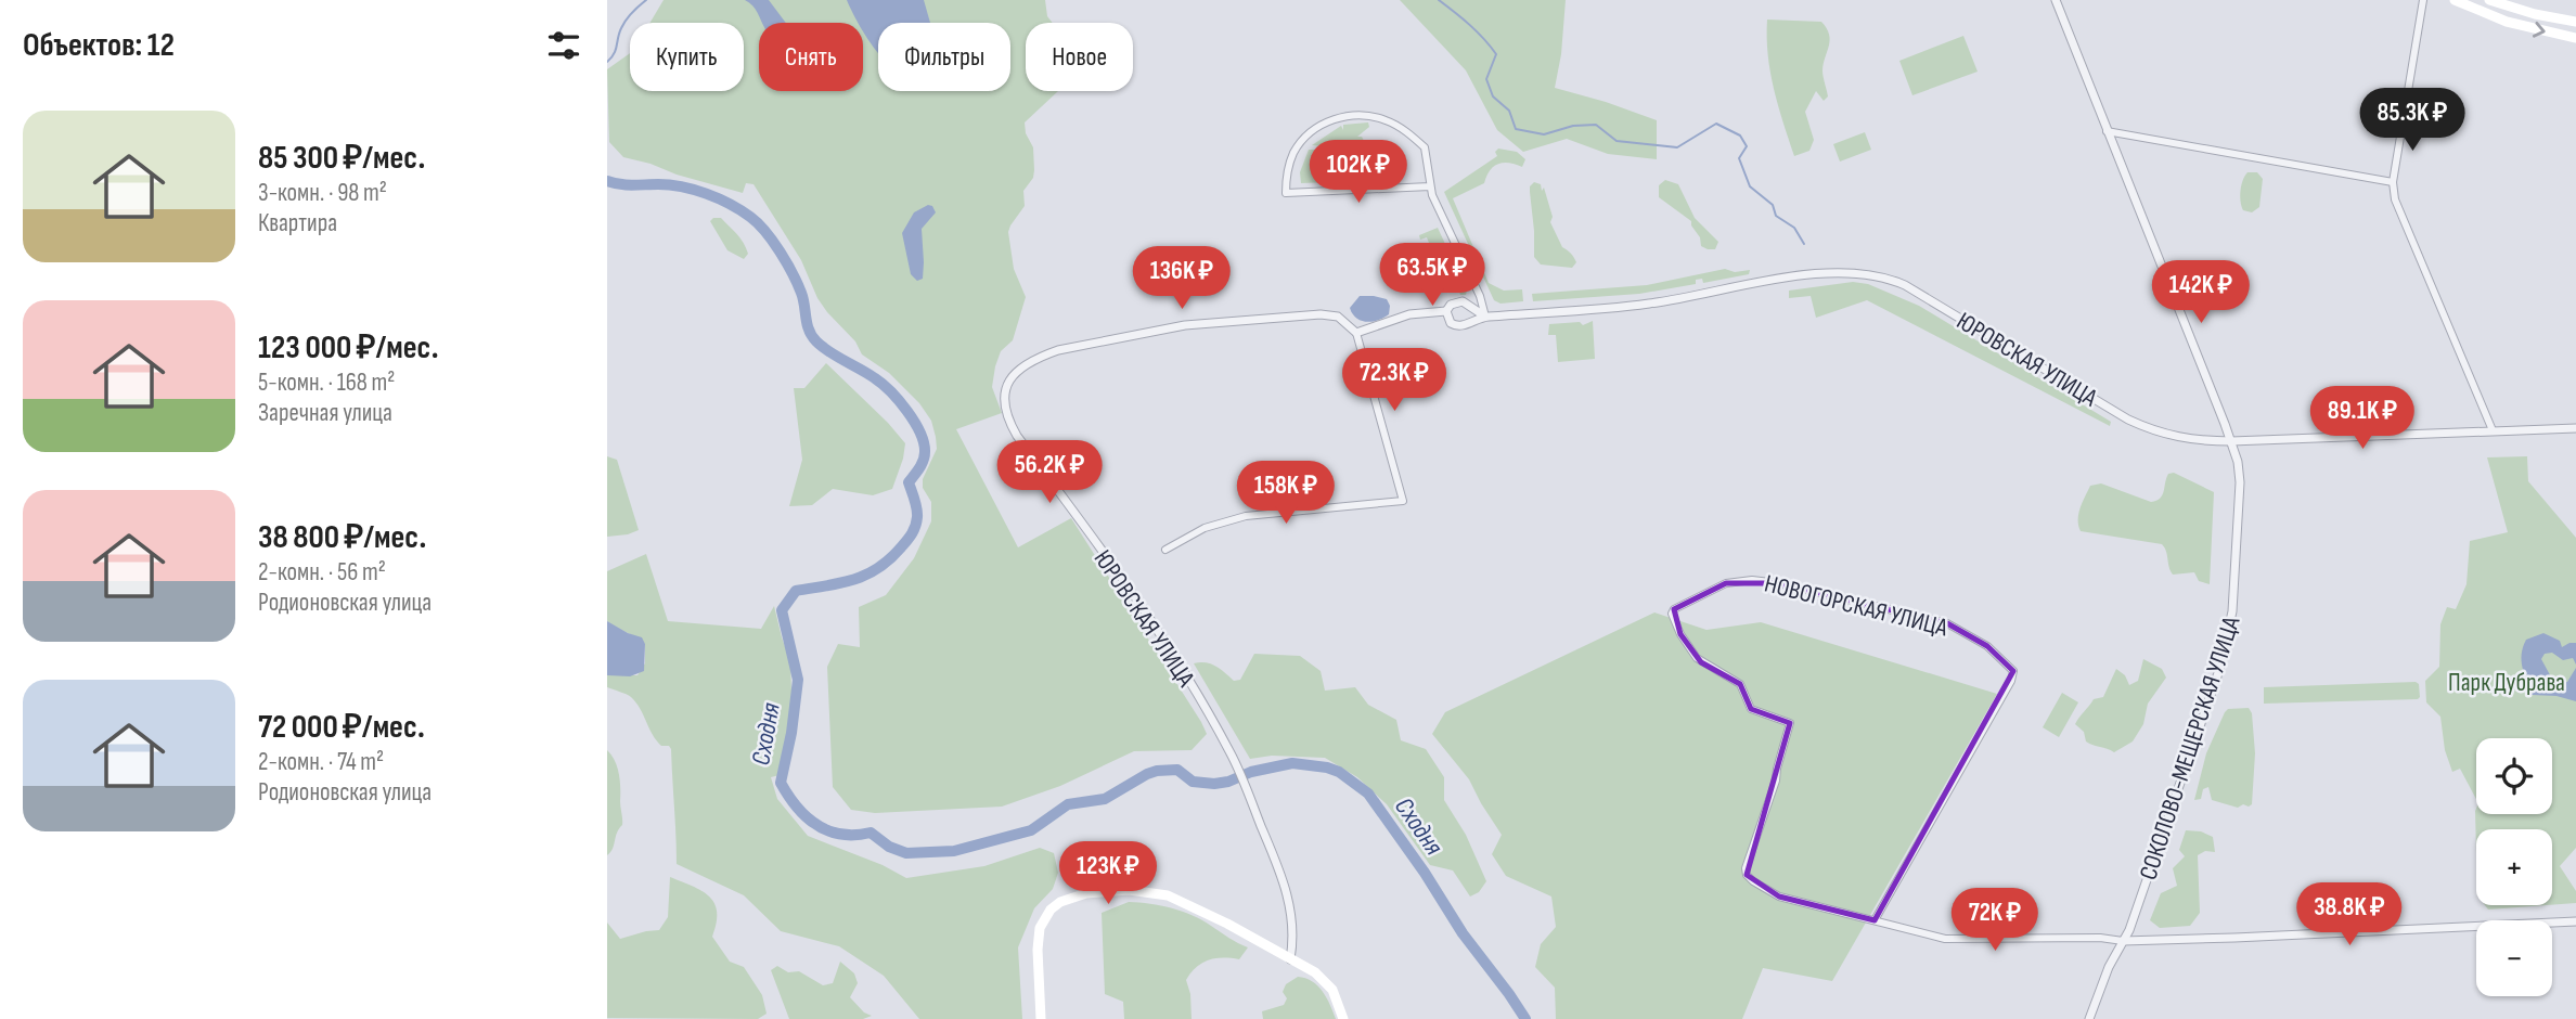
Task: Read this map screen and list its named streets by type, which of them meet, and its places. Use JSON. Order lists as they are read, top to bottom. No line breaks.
{"streets":{"street":["ЮРОВСКАЯ УЛИЦА","НОВОГОРСКАЯ УЛИЦА","СОКОЛОВО-МЕЩЕРСКАЯ УЛИЦА"]},"crossings":[["ЮРОВСКАЯ УЛИЦА","СОКОЛОВО-МЕЩЕРСКАЯ УЛИЦА"]],"water":["Сходня"],"parks":["Парк Дубрава"],"page":{"heading":"Объектов: 12","chip":["Купить","Снять","Фильтры","Новое"],"price":["85.3K ₽","102K ₽","63.5K ₽","136K ₽","142K ₽","72.3K ₽","89.1K ₽","56.2K ₽","158K ₽","123K ₽","38.8K ₽","72K ₽"],"list":[{"name":"85 300 ₽/мес.","note":"3-комн. · 98 m² · Квартира"},{"name":"123 000 ₽/мес.","note":"5-комн. · 168 m² · Заречная улица"},{"name":"38 800 ₽/мес.","note":"2-комн. · 56 m² · Родионовская улица"},{"name":"72 000 ₽/мес.","note":"2-комн. · 74 m² · Родионовская улица"}],"map_buttons":["+","−"]}}
